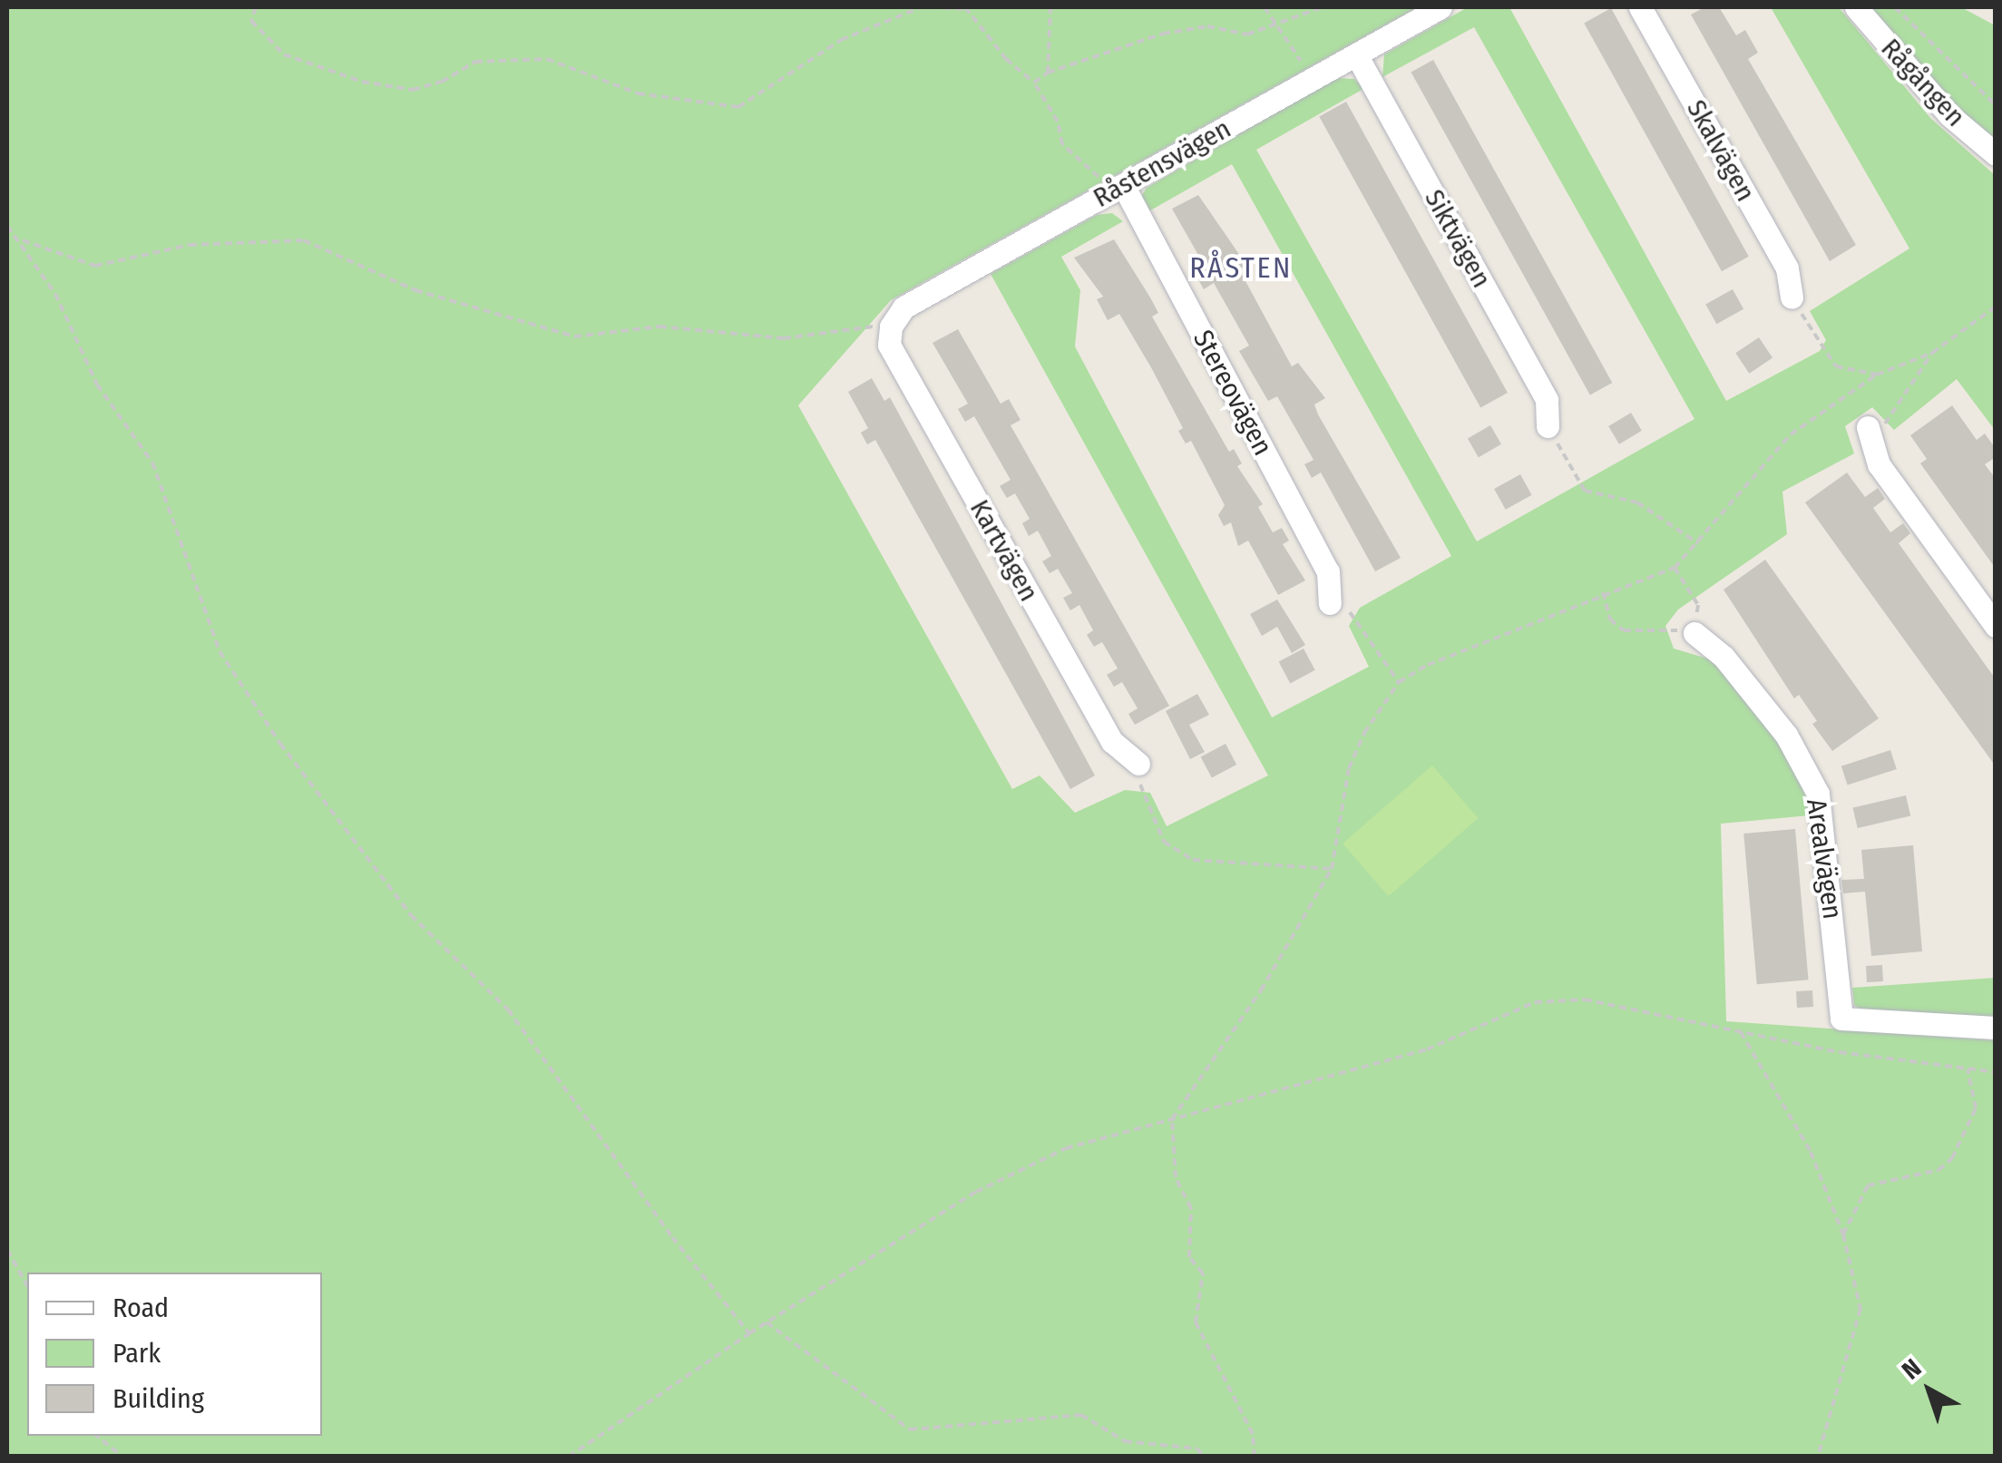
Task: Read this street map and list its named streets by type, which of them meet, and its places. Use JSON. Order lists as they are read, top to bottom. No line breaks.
{"streets":{"street":["Rågången","Skalvägen","Råstensvägen","Siktvägen","Stereovägen","Kartvägen","Arealvägen"]},"crossings":[["Råstensvägen","Siktvägen"],["Råstensvägen","Stereovägen"],["Råstensvägen","Kartvägen"]],"districts":["RÅSTEN"],"legend":["Road","Park","Building"],"north":"top left"}
